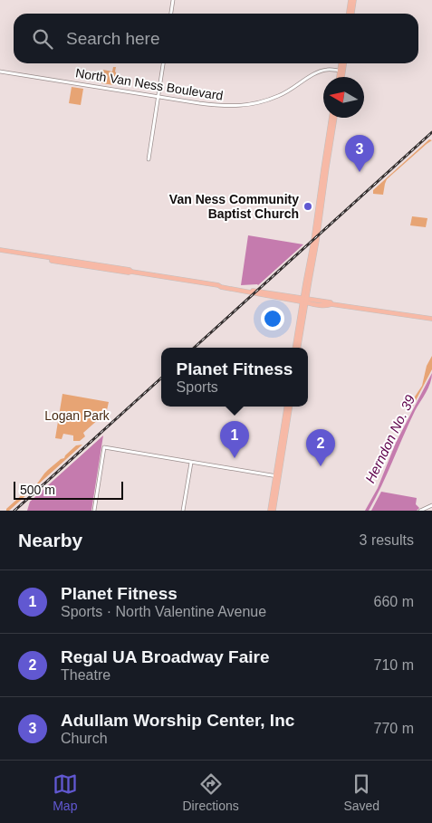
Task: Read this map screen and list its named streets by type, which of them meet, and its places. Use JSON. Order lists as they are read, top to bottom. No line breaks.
{"streets":{"street":["North Van Ness Boulevard"]},"water":["Herndon No. 39"],"parks":["Logan Park"],"places":["Van Ness Community Baptist Church"],"scale_bar":"500 m","north":"left","page":{"search":"Search here","pins":["3","1","2"],"popup":["Planet Fitness","Sports"],"scale":"500 m","heading":["Nearby","3 results"],"list":[{"mark":"1","name":"Planet Fitness","note":"Sports · North Valentine Avenue","value":"660 m"},{"mark":"2","name":"Regal UA Broadway Faire","note":"Theatre","value":"710 m"},{"mark":"3","name":"Adullam Worship Center, Inc","note":"Church","value":"770 m"}],"nav":["Map","Directions","Saved"]}}
